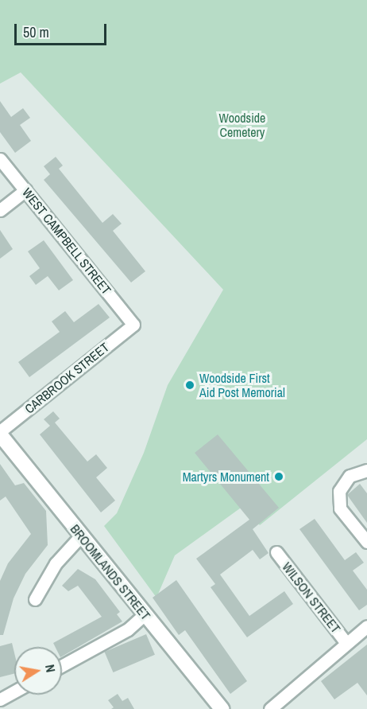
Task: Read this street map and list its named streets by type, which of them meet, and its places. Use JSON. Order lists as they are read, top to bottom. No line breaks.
{"streets":{"main road":["BROOMLANDS STREET"],"street":["WEST CAMPBELL STREET","CARBROOK STREET","WILSON STREET"]},"crossings":[["WEST CAMPBELL STREET","CARBROOK STREET"],["CARBROOK STREET","BROOMLANDS STREET"]],"parks":["Woodside Cemetery"],"places":["Woodside First Aid Post Memorial","Martyrs Monument"],"scale_bar":"50 m","north":"right"}
